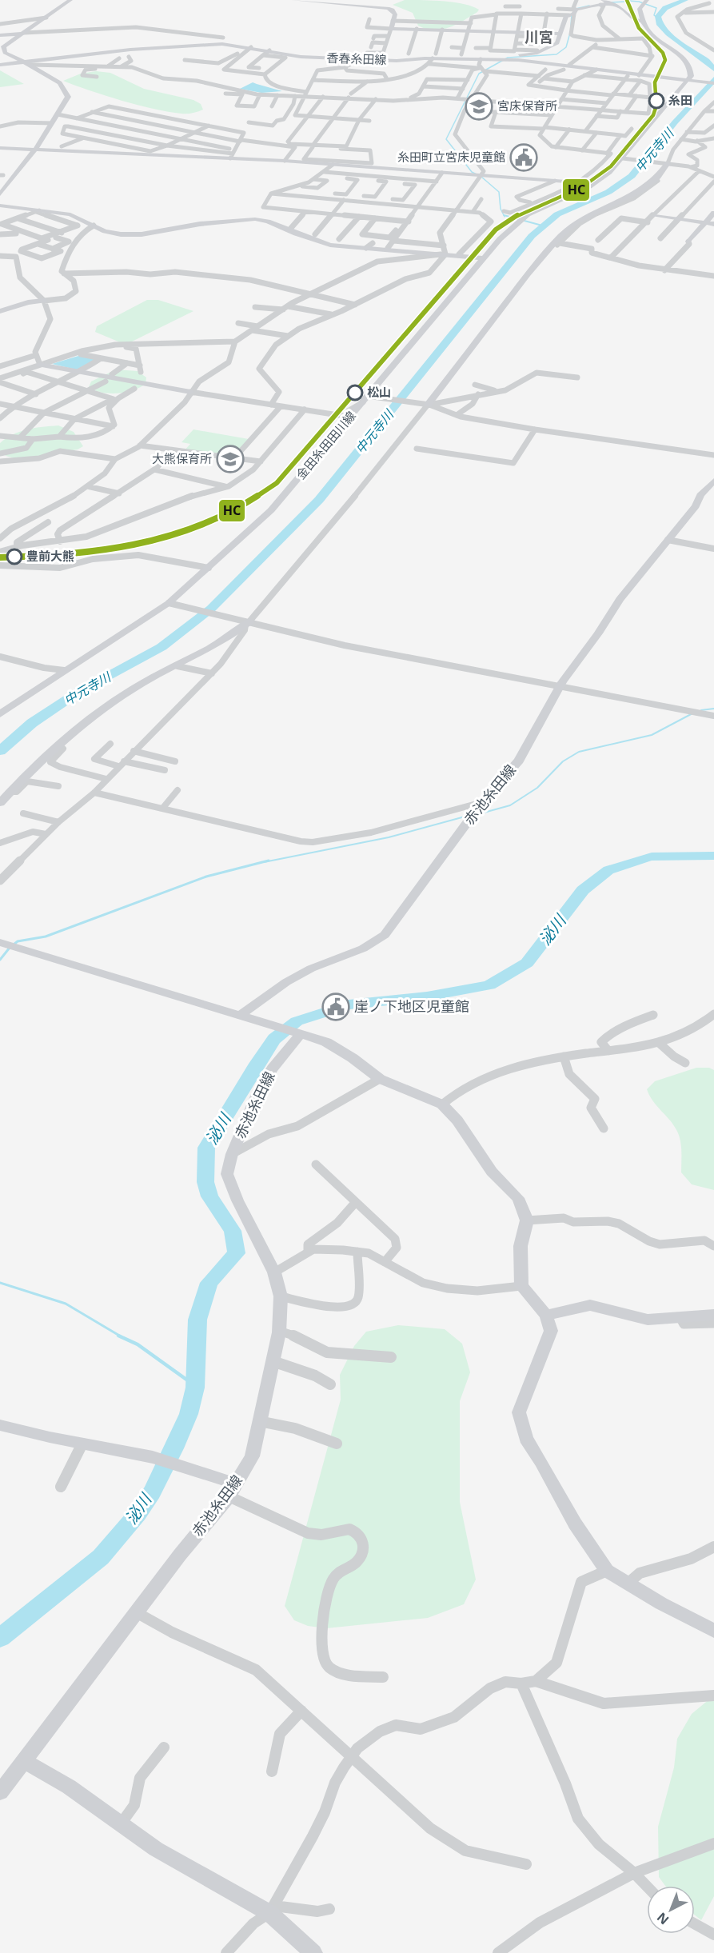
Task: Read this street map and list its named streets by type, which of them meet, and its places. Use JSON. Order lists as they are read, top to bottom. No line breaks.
{"streets":{"street":["香春糸田線","金田糸田田川線","赤池糸田線"]},"crossings":[["香春糸田線","金田糸田田川線"]],"districts":["川宮"],"water":["中元寺川","泌川"],"places":{"other":["糸田","松山","豊前大熊"],"school or university":["宮床保育所","大熊保育所"],"public building":["糸田町立宮床児童館","崖ノ下地区児童館"]},"lines":["transit line HC"],"north":"bottom left"}
